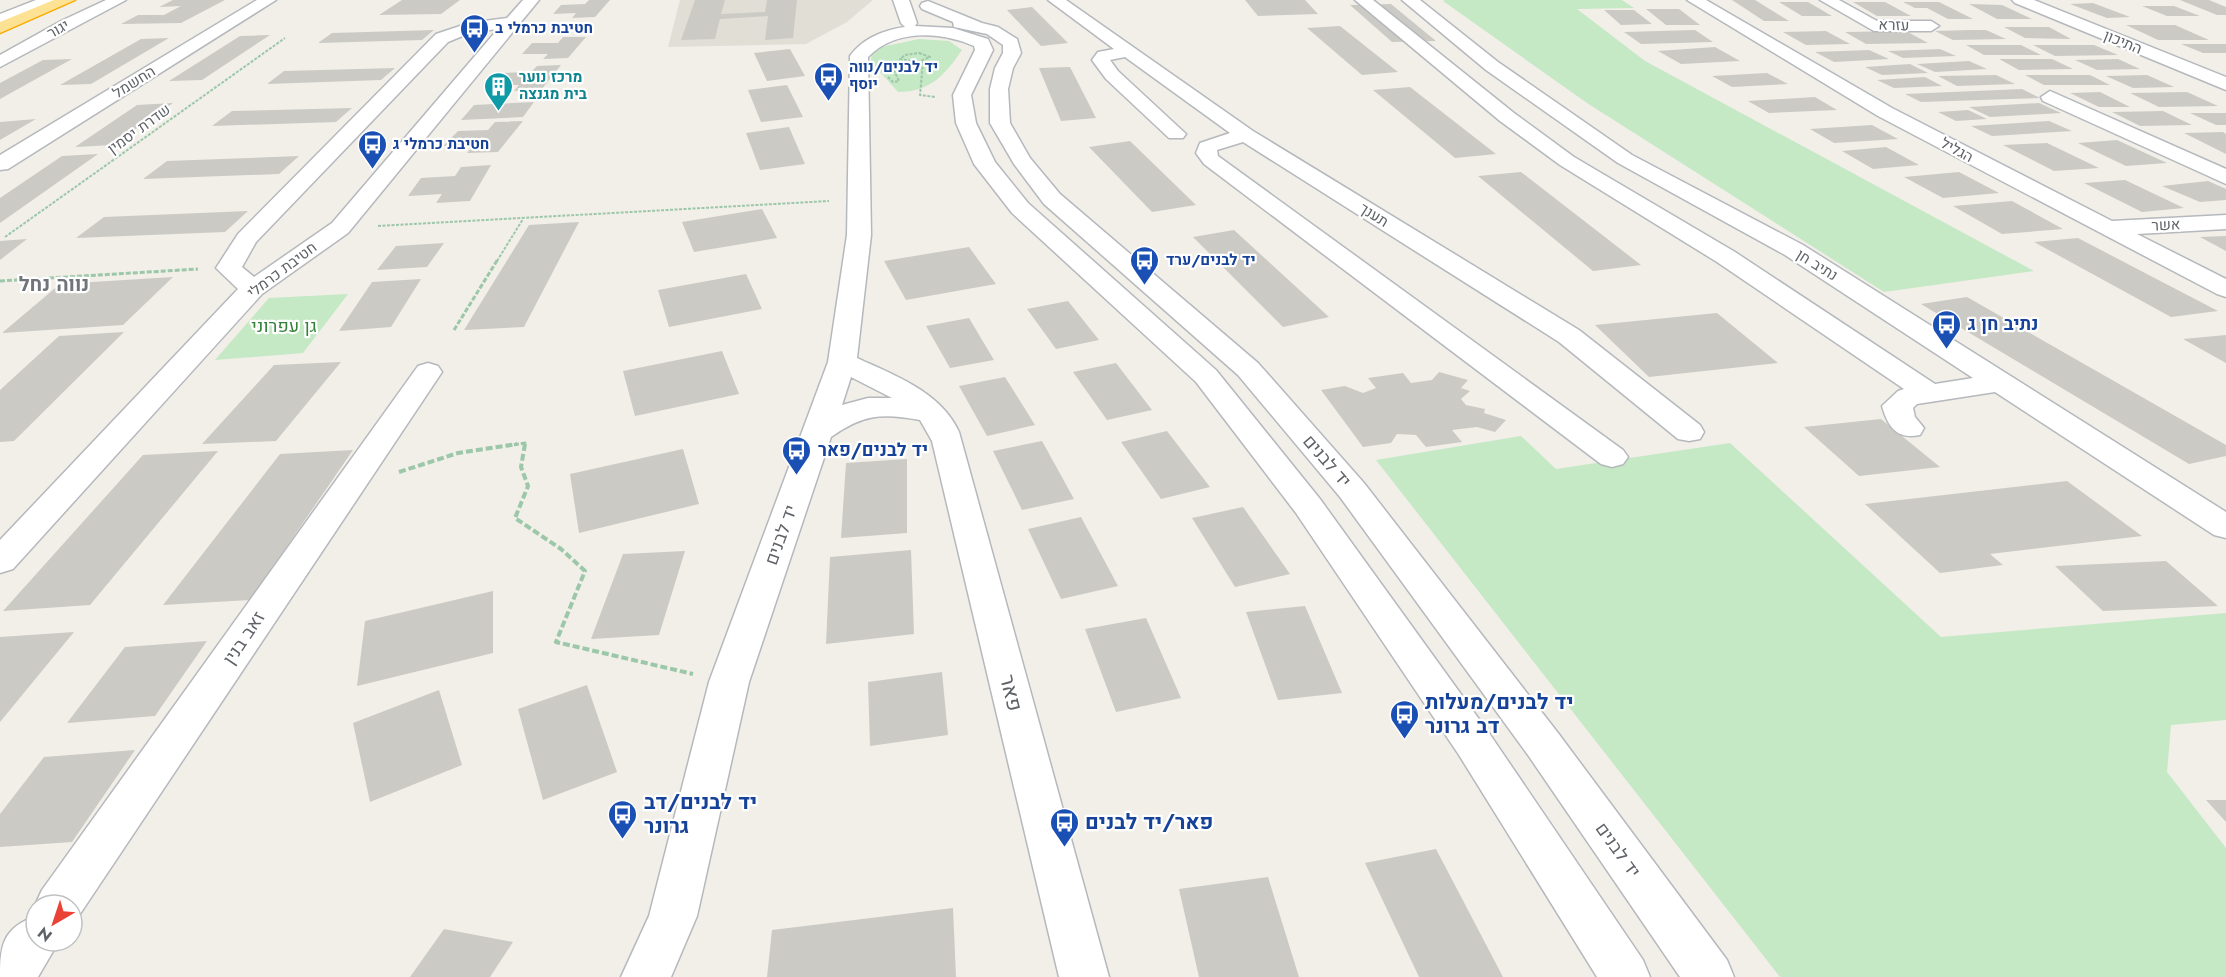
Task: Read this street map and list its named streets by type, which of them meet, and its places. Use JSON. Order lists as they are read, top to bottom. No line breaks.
{"streets":{"street":["עזרא","יגור","התיכון","החשמל","הגליל","תענך","אשר","נתיב חן","חטיבת כרמלי","יד לבנים","זאב בנין","פאר"],"path":["שדרת יסמין"]},"crossings":[["הגליל","אשר"],["יד לבנים","פאר"]],"districts":["נווה נחל"],"parks":["גן עפרוני"],"places":{"bus stop":["חטיבת כרמלי ב","יד לבנים/נווה יוסף","חטיבת כרמלי ג","יד לבנים/ערד","נתיב חן ג","יד לבנים/פאר","יד לבנים/מעלות דב גרונר","יד לבנים/דב גרונר","פאר/יד לבנים"],"building":["מרכז נוער בית מגנצה"]},"north":"bottom left"}
